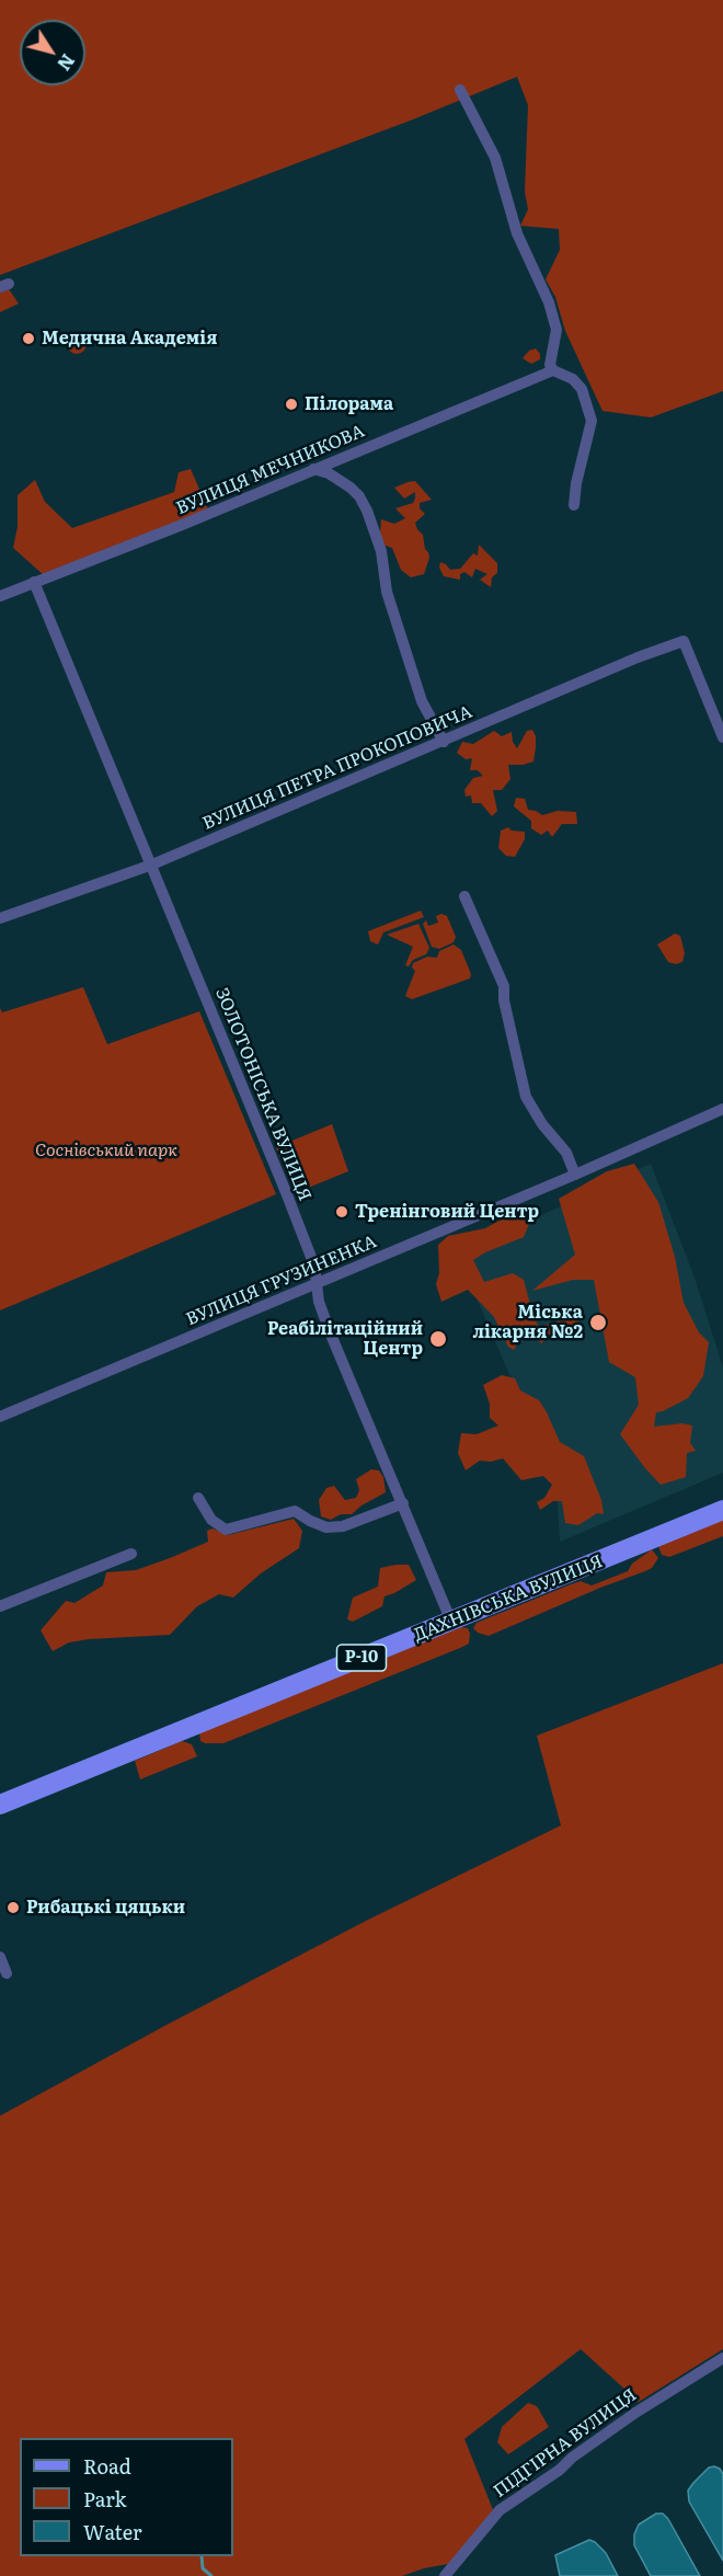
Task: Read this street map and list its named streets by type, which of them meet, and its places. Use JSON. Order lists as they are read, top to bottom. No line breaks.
{"streets":{"main road":["ДАХНІВСЬКА ВУЛИЦЯ","Р-10"],"street":["ВУЛИЦЯ МЕЧНИКОВА","ВУЛИЦЯ ПЕТРА ПРОКОПОВИЧА","ЗОЛОТОНІСЬКА ВУЛИЦЯ","ВУЛИЦЯ ГРУЗИНЕНКА","ПІДГІРНА ВУЛИЦЯ"]},"crossings":[["ВУЛИЦЯ МЕЧНИКОВА","ЗОЛОТОНІСЬКА ВУЛИЦЯ"],["ВУЛИЦЯ ПЕТРА ПРОКОПОВИЧА","ЗОЛОТОНІСЬКА ВУЛИЦЯ"],["ЗОЛОТОНІСЬКА ВУЛИЦЯ","ВУЛИЦЯ ГРУЗИНЕНКА"],["ЗОЛОТОНІСЬКА ВУЛИЦЯ","ДАХНІВСЬКА ВУЛИЦЯ"]],"parks":["Соснівський парк"],"places":["Медична Академія","Пілорама","Тренінговий Центр","Міська лікарня №2","Реабілітаційний Центр","Рибацькі цяцьки"],"legend":["Road","Park","Water"],"north":"bottom right"}
